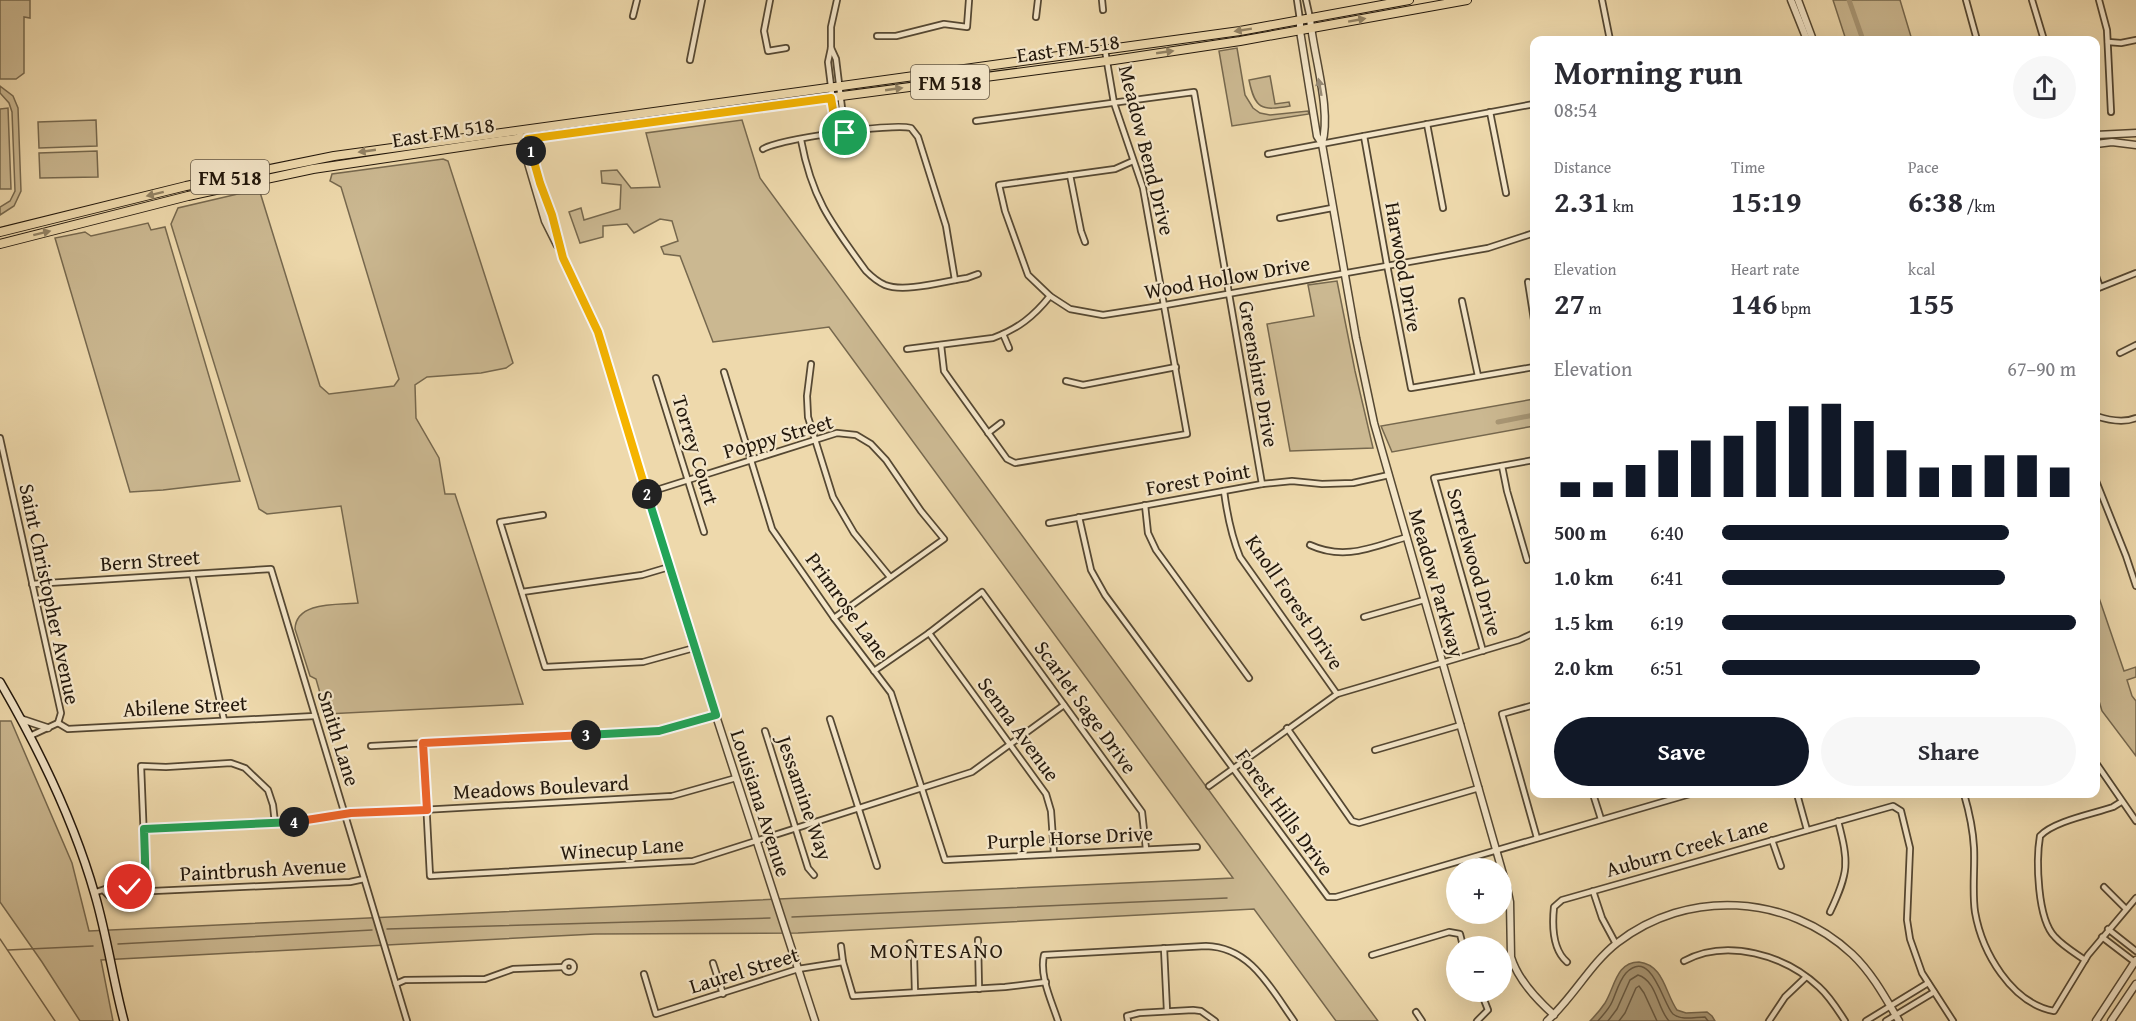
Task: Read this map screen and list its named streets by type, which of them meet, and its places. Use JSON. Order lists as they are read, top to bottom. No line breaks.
{"streets":{"main road":["East FM 518","FM 518"],"street":["Meadow Bend Drive","Harwood Drive","Wood Hollow Drive","Greenshire Drive","Poppy Street","Torrey Court","Forest Point","Bern Street","Sorrelwood Drive","Meadow Parkway","Saint Christopher Avenue","Knoll Forest Drive","Primrose Lane","Abilene Street","Scarlet Sage Drive","Senna Avenue","Smith Lane","Meadows Boulevard","Jessamine Way","Louisiana Avenue","Forest Hills Drive","Purple Horse Drive","Auburn Creek Lane","Winecup Lane","Paintbrush Avenue","Laurel Street"]},"crossings":[["East FM 518","Meadow Bend Drive"],["East FM 518","Meadow Parkway"],["East FM 518","Louisiana Avenue"],["Meadow Bend Drive","Wood Hollow Drive"],["Meadow Bend Drive","Greenshire Drive"],["Harwood Drive","Wood Hollow Drive"],["Wood Hollow Drive","Greenshire Drive"],["Wood Hollow Drive","Meadow Parkway"],["Greenshire Drive","Forest Point"],["Poppy Street","Torrey Court"],["Poppy Street","Primrose Lane"],["Poppy Street","Louisiana Avenue"],["Forest Point","Meadow Parkway"],["Forest Point","Knoll Forest Drive"],["Forest Point","Forest Hills Drive"],["Bern Street","Saint Christopher Avenue"],["Bern Street","Smith Lane"],["Meadow Parkway","Forest Hills Drive"],["Saint Christopher Avenue","Abilene Street"],["Primrose Lane","Purple Horse Drive"],["Primrose Lane","Winecup Lane"],["Abilene Street","Smith Lane"],["Scarlet Sage Drive","Senna Avenue"],["Scarlet Sage Drive","Purple Horse Drive"],["Scarlet Sage Drive","Winecup Lane"],["Senna Avenue","Purple Horse Drive"],["Senna Avenue","Winecup Lane"],["Smith Lane","Meadows Boulevard"],["Smith Lane","Paintbrush Avenue"],["Meadows Boulevard","Louisiana Avenue"],["Meadows Boulevard","Winecup Lane"],["Jessamine Way","Winecup Lane"],["Louisiana Avenue","Winecup Lane"],["Louisiana Avenue","Laurel Street"]],"districts":["MONTESANO"],"page":{"heading":["Morning run","08:54"],"pins":["1","2","3","4"],"stats":[["Distance","2.31 km"],["Time","15:19"],["Pace","6:38 /km"],["Elevation","27 m"],["Heart rate","146 bpm"],["kcal","155"]],"chart":["Elevation","67–90 m"],"list":[{"name":"500 m","note":"6:40"},{"name":"1.0 km","note":"6:41"},{"name":"1.5 km","note":"6:19"},{"name":"2.0 km","note":"6:51"}],"buttons":["Save","Share"],"map_buttons":["+","−"]}}
